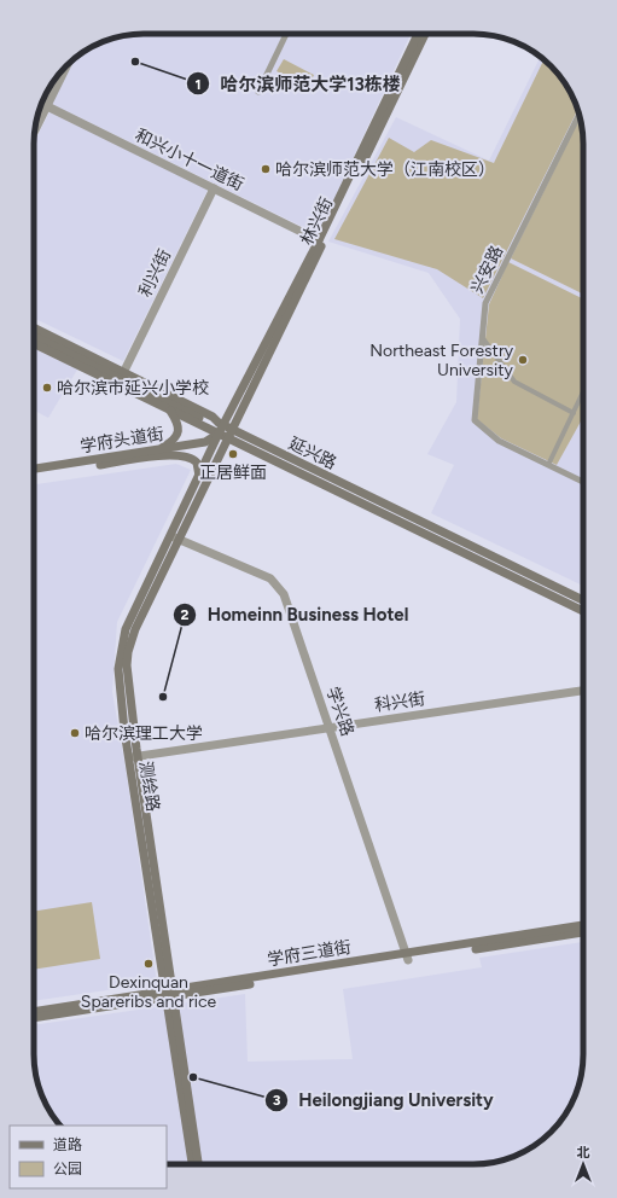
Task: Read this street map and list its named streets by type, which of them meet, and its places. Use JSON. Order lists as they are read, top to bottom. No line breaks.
{"streets":{"main road":["林兴街","学府头道街","延兴路","测绘路","学府三道街"],"street":["和兴小十一道街","兴安路","利兴街","科兴街","学兴路"]},"crossings":[["和兴小十一道街","林兴街"],["和兴小十一道街","利兴街"],["林兴街","延兴路"],["林兴街","测绘路"],["利兴街","延兴路"],["学府头道街","延兴路"],["学府头道街","测绘路"],["延兴路","测绘路"],["科兴街","学兴路"],["科兴街","测绘路"],["学兴路","测绘路"],["学兴路","学府三道街"],["测绘路","学府三道街"]],"places":["哈尔滨师范大学13栋楼","哈尔滨师范大学（江南校区）","Northeast Forestry University","哈尔滨市延兴小学校","正居鲜面","Homeinn Business Hotel","哈尔滨理工大学","Dexinquan Spareribs and rice","Heilongjiang University"],"legend":["道路","公园"],"north":"top"}
